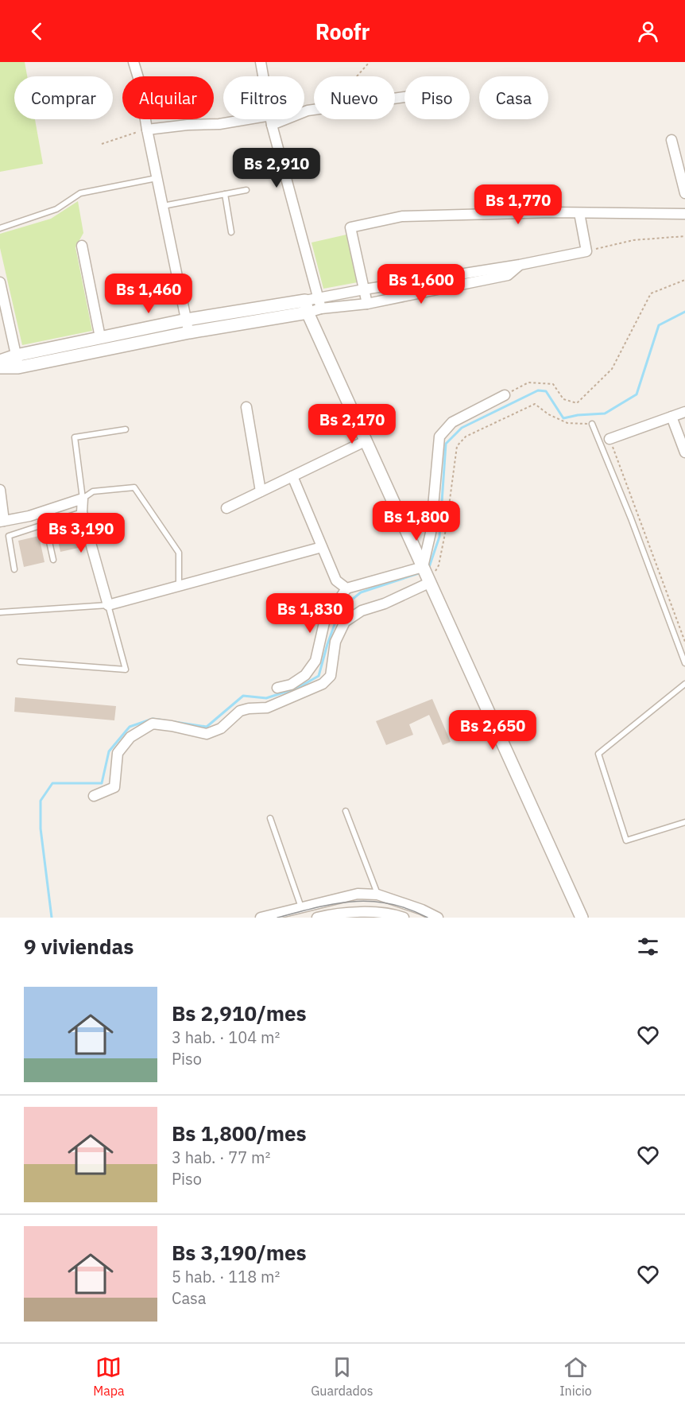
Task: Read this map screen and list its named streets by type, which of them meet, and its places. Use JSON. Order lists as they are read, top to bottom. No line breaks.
{"page":{"header":"Roofr","chip":["Comprar","Alquilar","Filtros","Nuevo","Piso","Casa"],"price":["Bs 2,910","Bs 1,770","Bs 1,600","Bs 1,460","Bs 2,170","Bs 1,800","Bs 3,190","Bs 1,830","Bs 2,650"],"heading":"9 viviendas","list":[{"name":"Bs 2,910/mes","note":"3 hab. · 104 m² · Piso"},{"name":"Bs 1,800/mes","note":"3 hab. · 77 m² · Piso"},{"name":"Bs 3,190/mes","note":"5 hab. · 118 m² · Casa"}],"tabs":["Mapa","Guardados","Inicio"]}}
